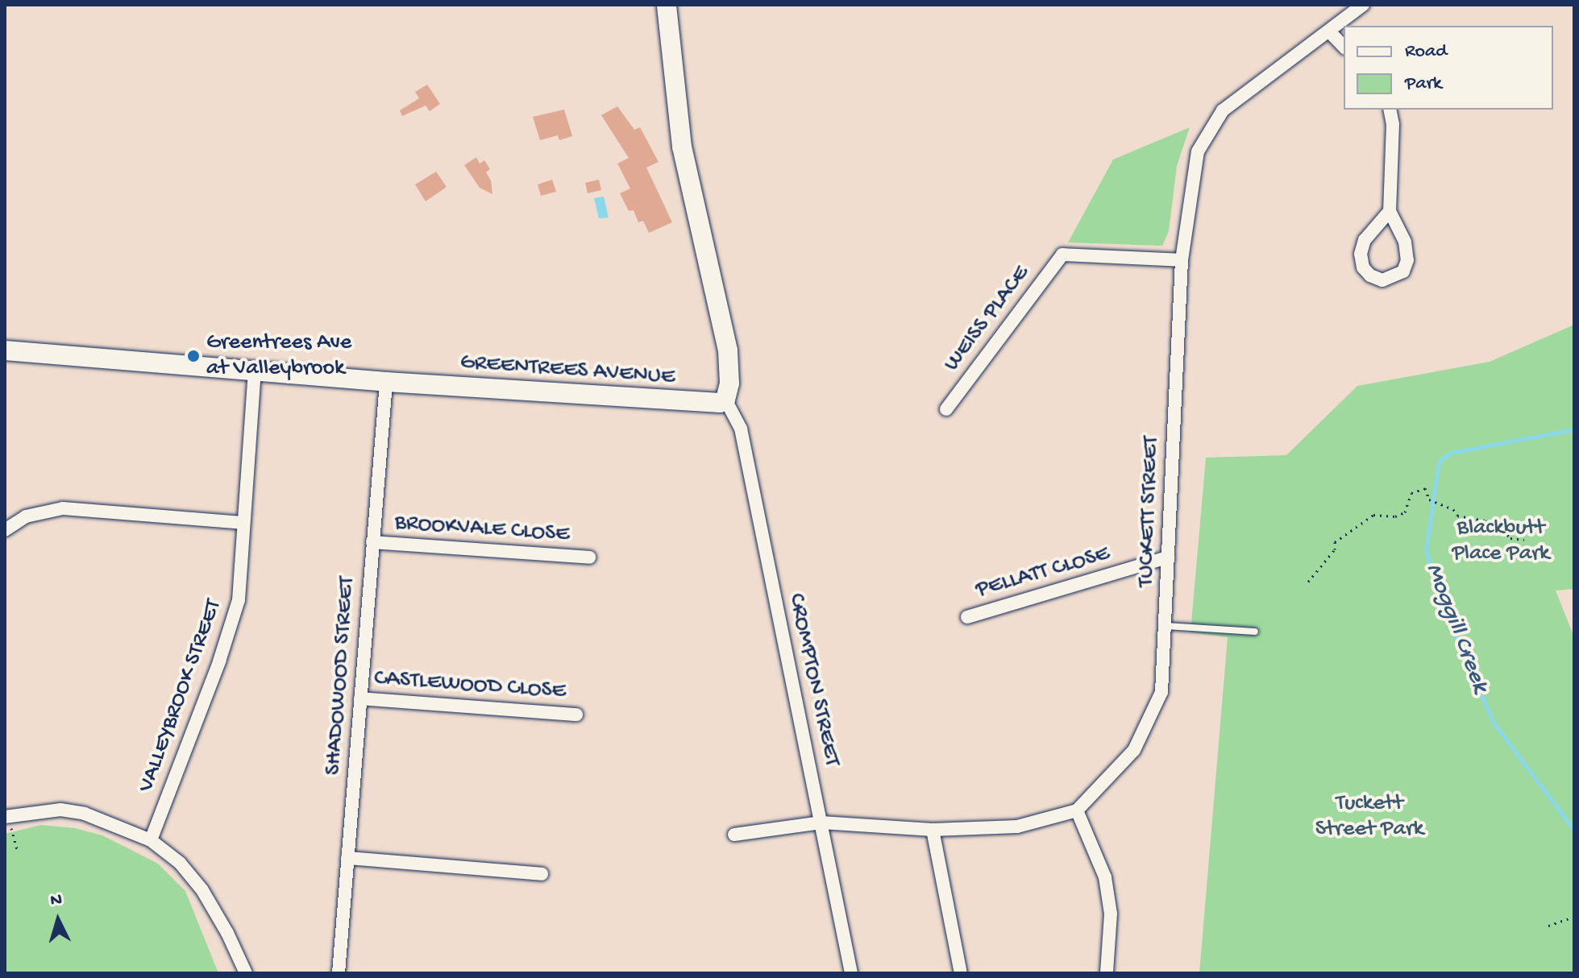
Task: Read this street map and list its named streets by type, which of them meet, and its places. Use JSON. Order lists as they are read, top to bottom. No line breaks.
{"streets":{"street":["WEISS PLACE","GREENTREES AVENUE","TUCKETT STREET","BROOKVALE CLOSE","PELLATT CLOSE","SHADOWOOD STREET","CROMPTON STREET","CASTLEWOOD CLOSE","VALLEYBROOK STREET"]},"crossings":[["WEISS PLACE","TUCKETT STREET"],["GREENTREES AVENUE","SHADOWOOD STREET"],["GREENTREES AVENUE","CROMPTON STREET"],["GREENTREES AVENUE","VALLEYBROOK STREET"],["TUCKETT STREET","PELLATT CLOSE"],["BROOKVALE CLOSE","SHADOWOOD STREET"],["SHADOWOOD STREET","CASTLEWOOD CLOSE"]],"water":["Moggill Creek"],"parks":["Blackbutt Place Park","Tuckett Street Park"],"places":["Greentrees Ave at Valleybrook"],"legend":["Road","Park"],"north":"top"}
